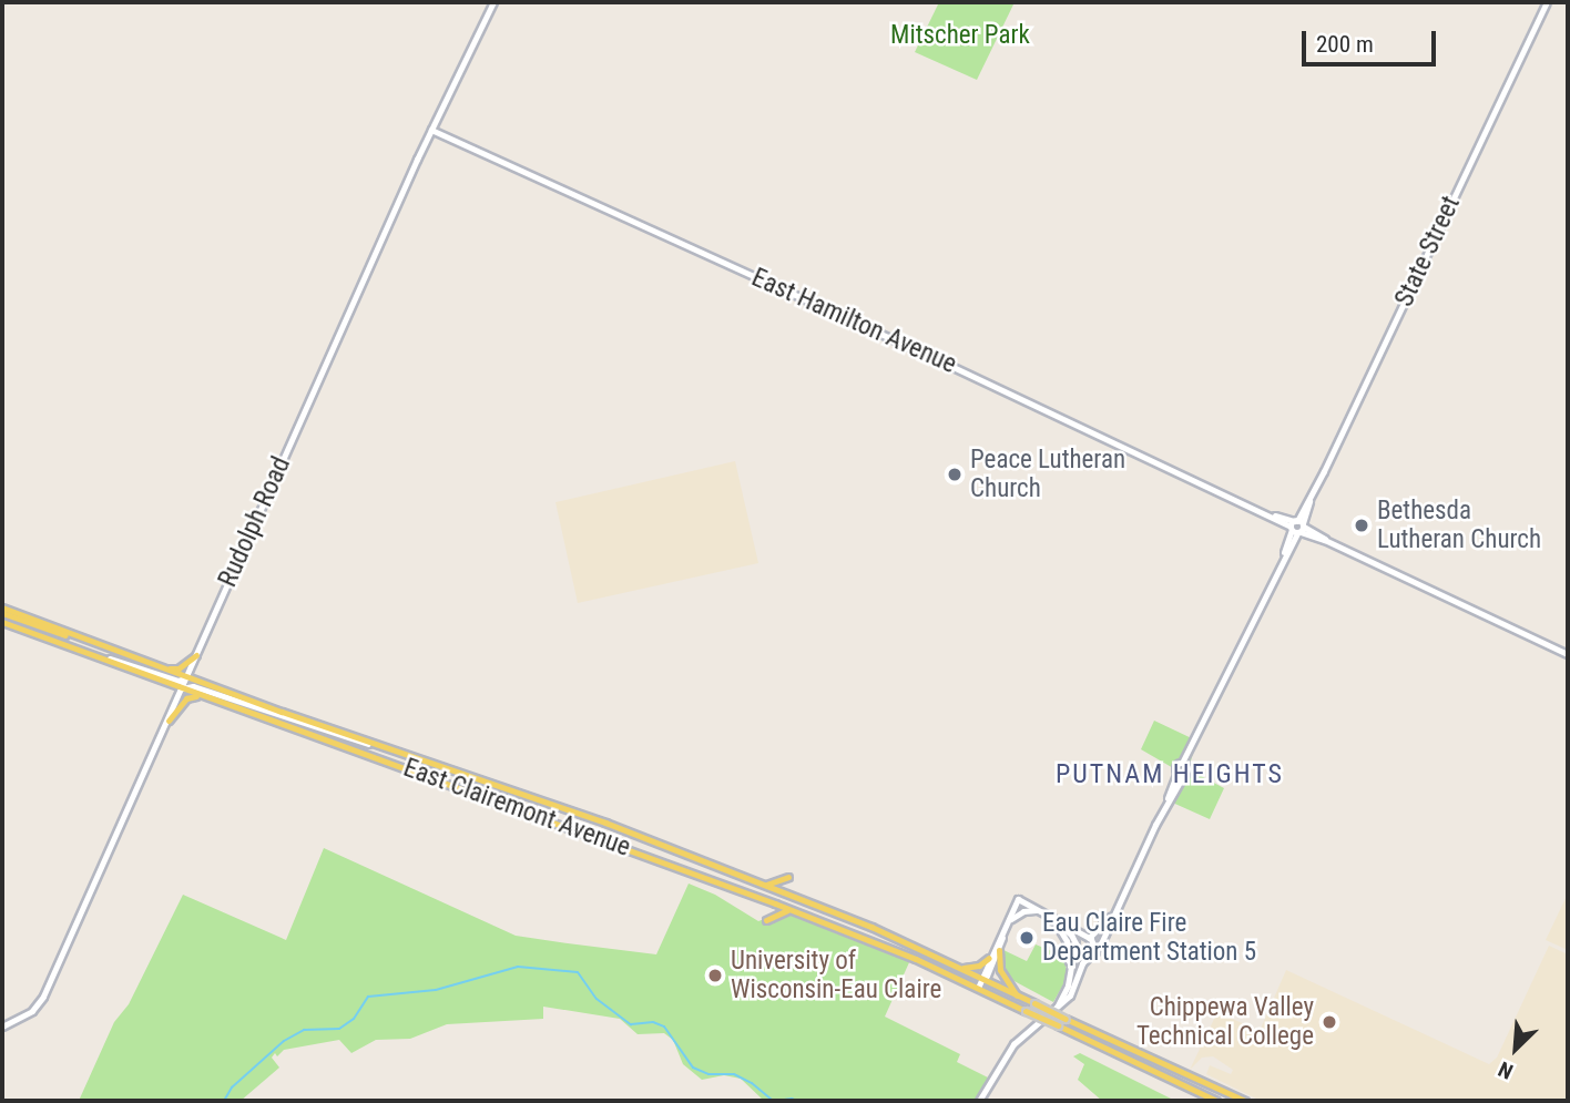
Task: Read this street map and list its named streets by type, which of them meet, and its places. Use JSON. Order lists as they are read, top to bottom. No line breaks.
{"streets":{"main road":["State Street","East Clairemont Avenue"],"street":["East Hamilton Avenue","Rudolph Road"]},"crossings":[["State Street","East Hamilton Avenue"],["East Hamilton Avenue","Rudolph Road"],["Rudolph Road","East Clairemont Avenue"]],"districts":["PUTNAM HEIGHTS"],"parks":["Mitscher Park"],"places":["Peace Lutheran Church","Bethesda Lutheran Church","Eau Claire Fire Department Station 5","University of Wisconsin-Eau Claire","Chippewa Valley Technical College"],"scale_bar":"200 m","north":"bottom left"}
